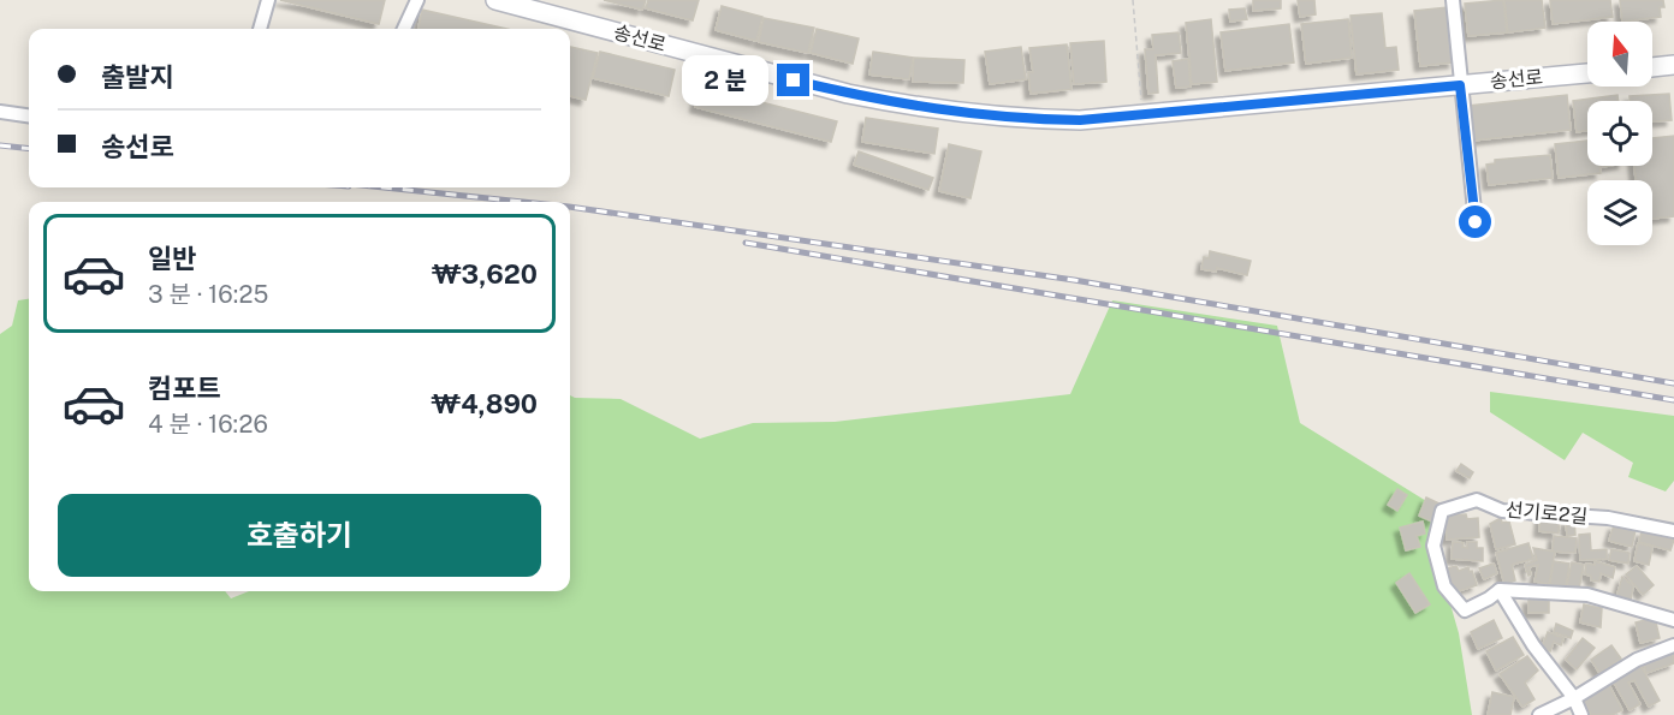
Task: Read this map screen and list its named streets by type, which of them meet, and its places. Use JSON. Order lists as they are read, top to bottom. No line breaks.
{"streets":{"main road":["송선로"],"street":["선기로2길"]},"north":"top","page":{"banner":["출발지","송선로"],"bubble":"2 분","list":[{"name":"일반","note":"3 분 · 16:25","value":"₩3,620"},{"name":"컴포트","note":"4 분 · 16:26","value":"₩4,890"}],"buttons":"호출하기"}}
